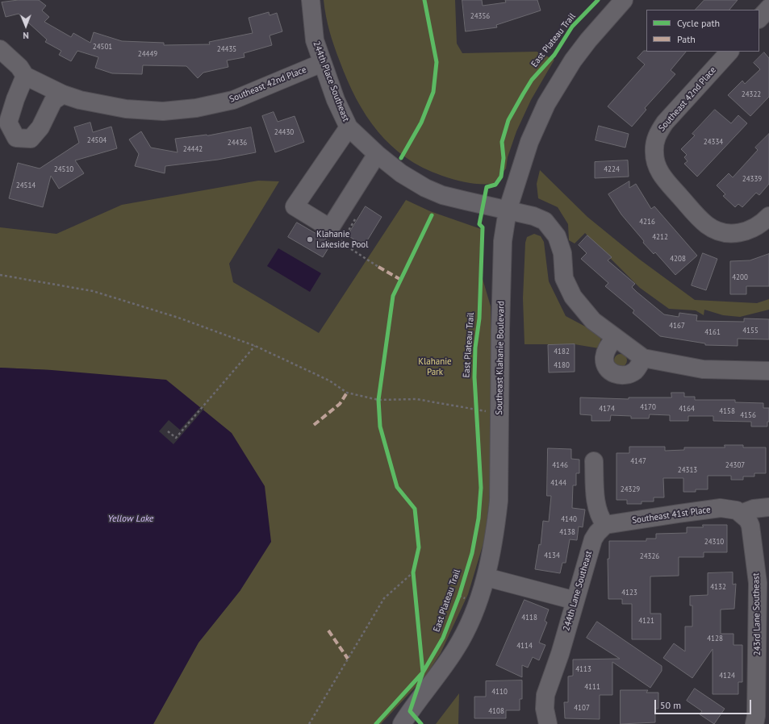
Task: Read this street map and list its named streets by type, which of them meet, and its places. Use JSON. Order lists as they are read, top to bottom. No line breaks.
{"streets":{"street":["244th Place Southeast","Southeast 42nd Place","Southeast Klahanie Boulevard","Southeast 41st Place","244th Lane Southeast","243rd Lane Southeast"],"cycle path":["East Plateau Trail"]},"crossings":[["244th Place Southeast","Southeast 42nd Place"],["244th Place Southeast","Southeast Klahanie Boulevard"],["Southeast 41st Place","244th Lane Southeast"],["Southeast 41st Place","243rd Lane Southeast"]],"water":["Yellow Lake"],"parks":["Klahanie Park"],"places":["Klahanie Lakeside Pool"],"house_numbers":["24356","24501","24435","24449","24322","24430","24504","24334","24436","24442","24510","4224","24339","24514","4216","4212","4208","4200","4167","4155","4161","4182","4180","4170","4174","4164","4158","4156","4147","4146","24307","24313","4144","24329","4140","4138","24310","4134","24326","4132","4123","4118","4121","4128","4114","4113","4124","4111","4110","4107","4108"],"legend":["Cycle path","Path"],"scale_bar":"50 m","north":"bottom"}
